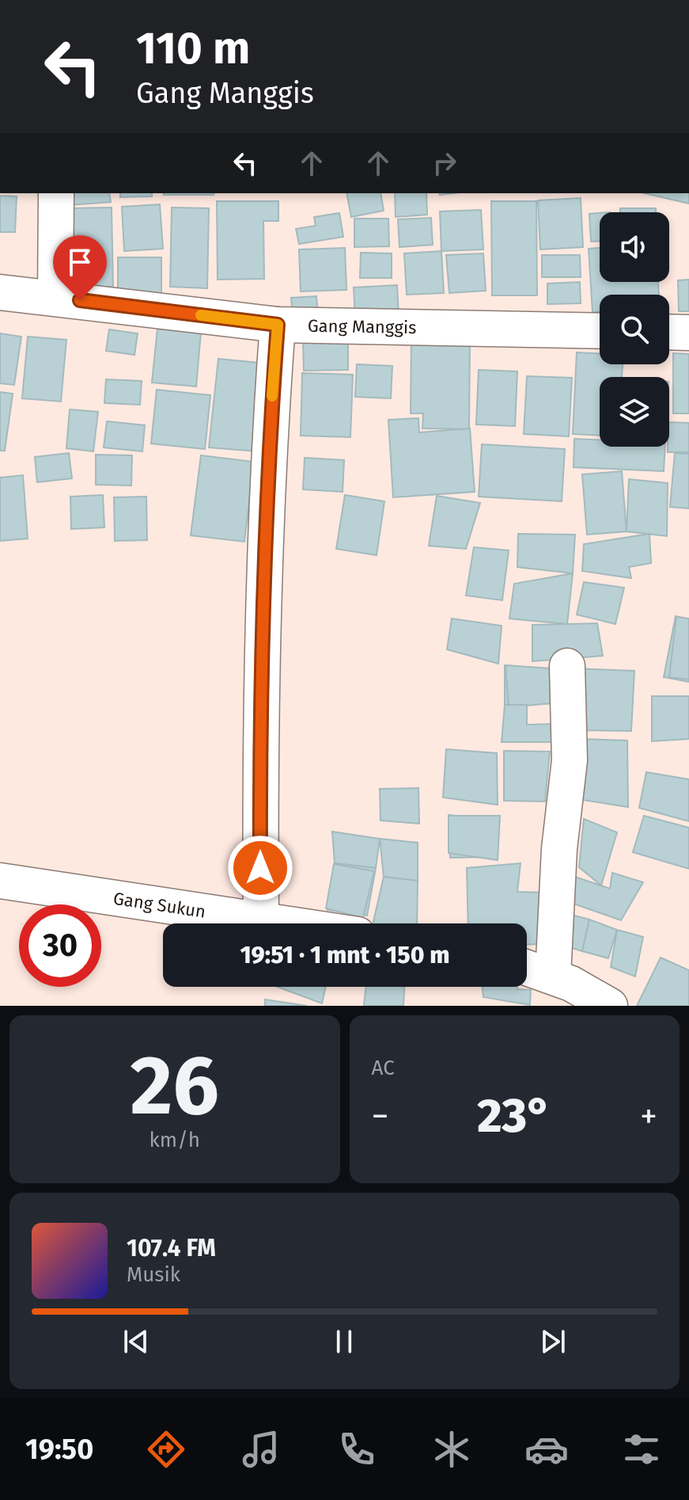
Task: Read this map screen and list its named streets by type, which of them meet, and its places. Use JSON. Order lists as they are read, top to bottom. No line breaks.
{"streets":{"street":["Gang Manggis","Gang Sukun"]},"page":{"turn":["110 m","Gang Manggis"],"limit":"30","trip":"19:51 · 1 mnt · 150 m","tile":[["26","km/h"],"AC"],"heat":["−","23°","+"],"song":["107.4 FM","Musik"],"tabs":"19:50"}}
